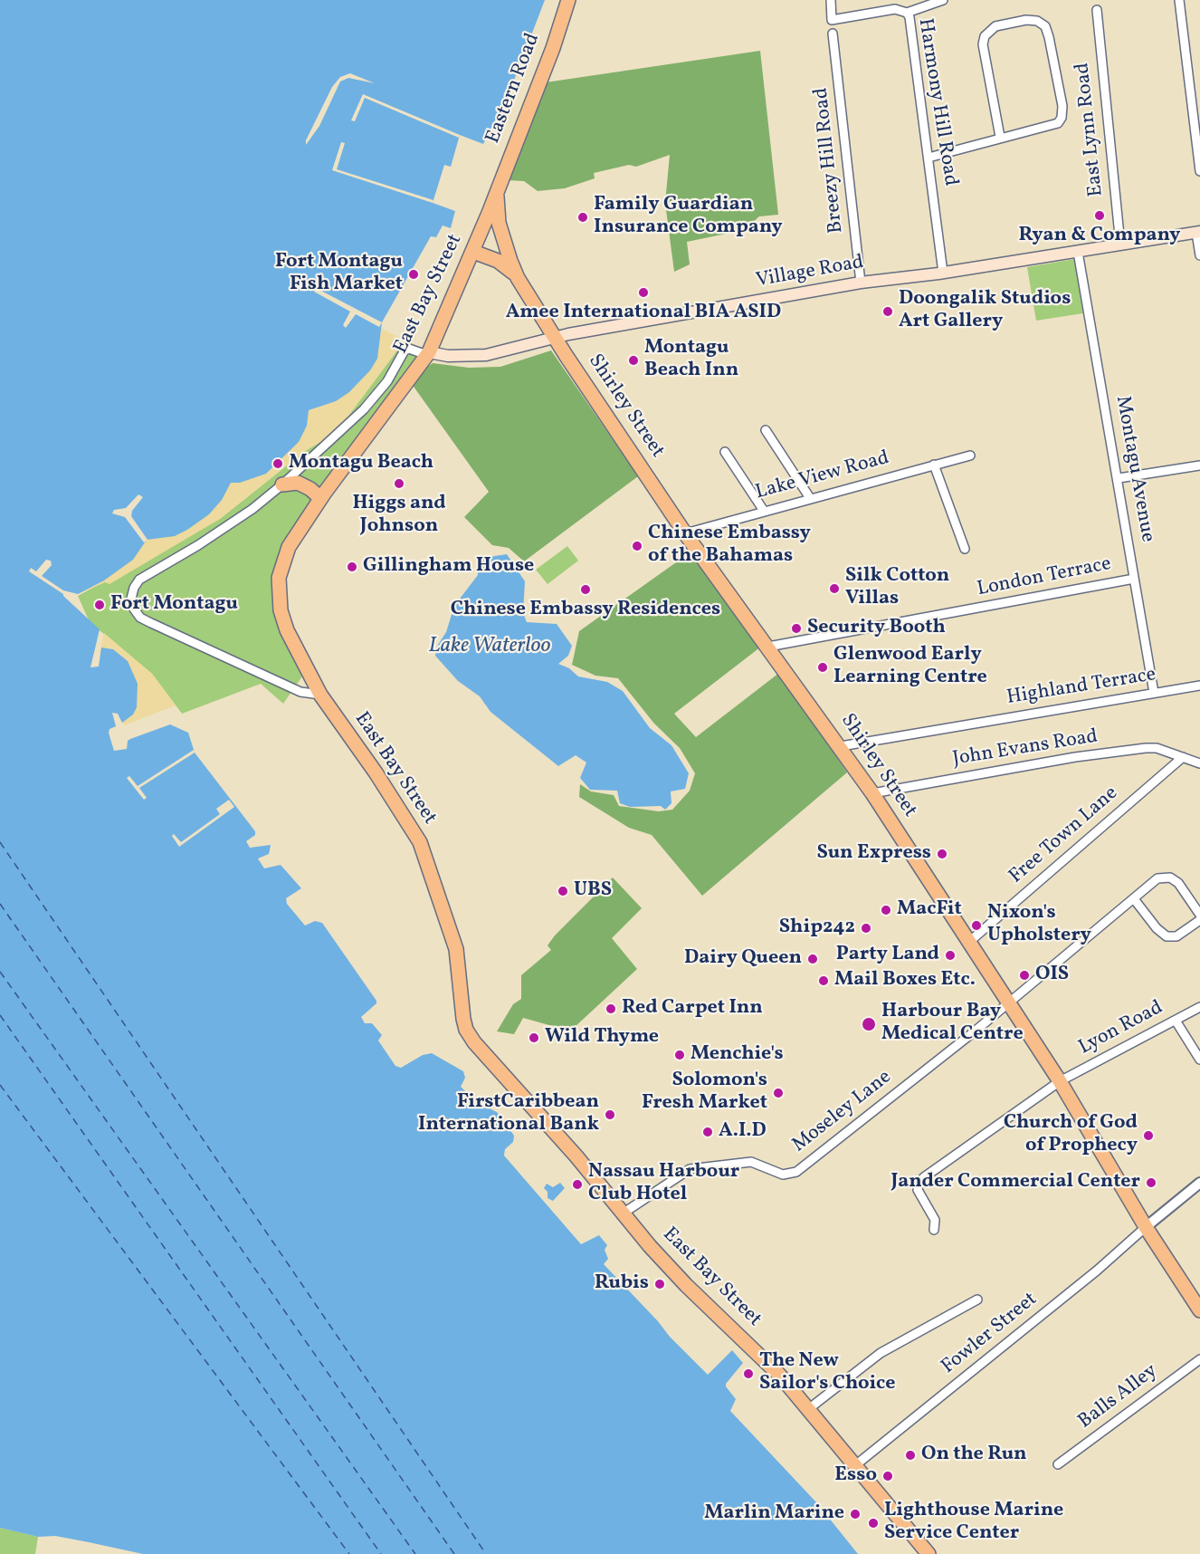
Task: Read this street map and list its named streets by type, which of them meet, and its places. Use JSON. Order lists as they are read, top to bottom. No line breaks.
{"streets":{"highway":["Eastern Road","East Bay Street","Shirley Street"],"main road":["Village Road"],"street":["Harmony Hill Road","East Lynn Road","Breezy Hill Road","Montagu Avenue","Lake View Road","London Terrace","Highland Terrace","John Evans Road","Free Town Lane","Lyon Road","Moseley Lane","Fowler Street","Balls Alley"]},"crossings":[["Eastern Road","East Bay Street"],["Eastern Road","Shirley Street"],["Harmony Hill Road","Village Road"],["East Lynn Road","Village Road"],["Breezy Hill Road","Village Road"],["Village Road","East Bay Street"],["Village Road","Shirley Street"],["Village Road","Montagu Avenue"],["East Bay Street","Shirley Street"],["East Bay Street","Moseley Lane"],["East Bay Street","Fowler Street"],["Shirley Street","Lake View Road"],["Shirley Street","London Terrace"],["Shirley Street","Highland Terrace"],["Shirley Street","John Evans Road"],["Shirley Street","Free Town Lane"],["Shirley Street","Lyon Road"],["Shirley Street","Moseley Lane"],["Shirley Street","Fowler Street"],["Montagu Avenue","London Terrace"],["Montagu Avenue","Highland Terrace"],["John Evans Road","Free Town Lane"]],"water":["Lake Waterloo"],"places":["Ryan & Company","Family Guardian Insurance Company","Fort Montagu Fish Market","Amee International BIA ASID","Doongalik Studios Art Gallery","Montagu Beach Inn","Montagu Beach","Higgs and Johnson","Chinese Embassy of the Bahamas","Gillingham House","Silk Cotton Villas","Chinese Embassy Residences","Fort Montagu","Security Booth","Glenwood Early Learning Centre","Sun Express","UBS","MacFit","Nixon's Upholstery","Ship242","Party Land","Dairy Queen","OIS","Mail Boxes Etc.","Red Carpet Inn","Harbour Bay Medical Centre","Wild Thyme","Menchie's","Solomon's Fresh Market","FirstCaribbean International Bank","A.I.D","Church of God of Prophecy","Jander Commercial Center","Nassau Harbour Club Hotel","Rubis","The New Sailor's Choice","On the Run","Esso","Marlin Marine","Lighthouse Marine Service Center"]}
